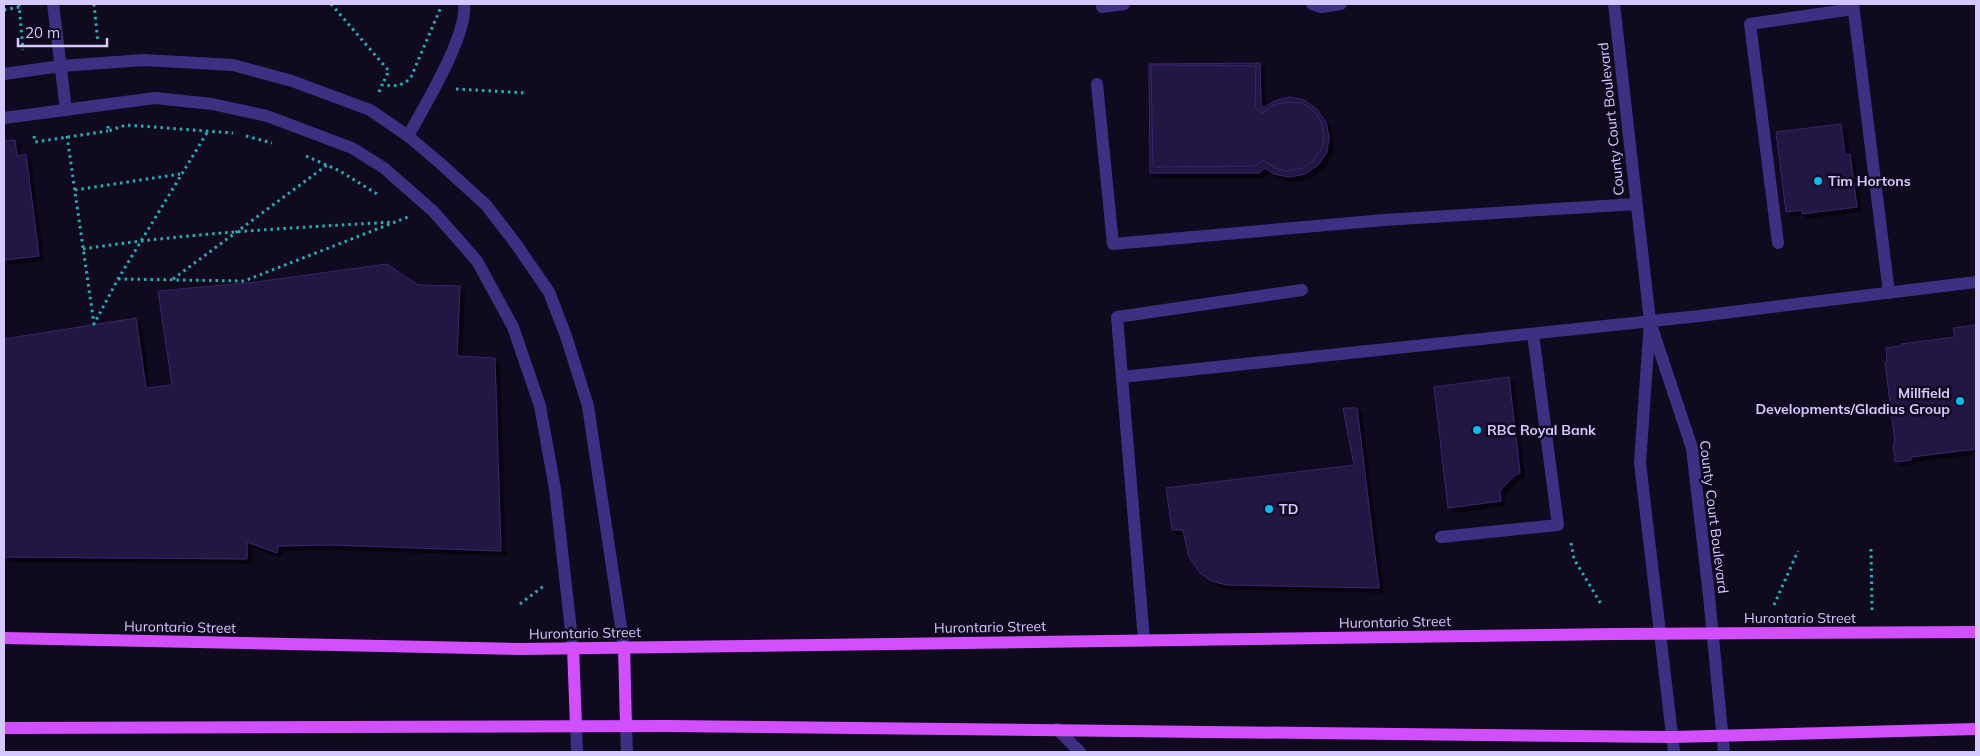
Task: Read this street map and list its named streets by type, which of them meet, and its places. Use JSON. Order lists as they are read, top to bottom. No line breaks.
{"streets":{"main road":["Hurontario Street"],"street":["County Court Boulevard"]},"crossings":[["County Court Boulevard","Hurontario Street"]],"places":["Tim Hortons","Millfield Developments/Gladius Group","RBC Royal Bank","TD"],"scale_bar":"20 m"}
